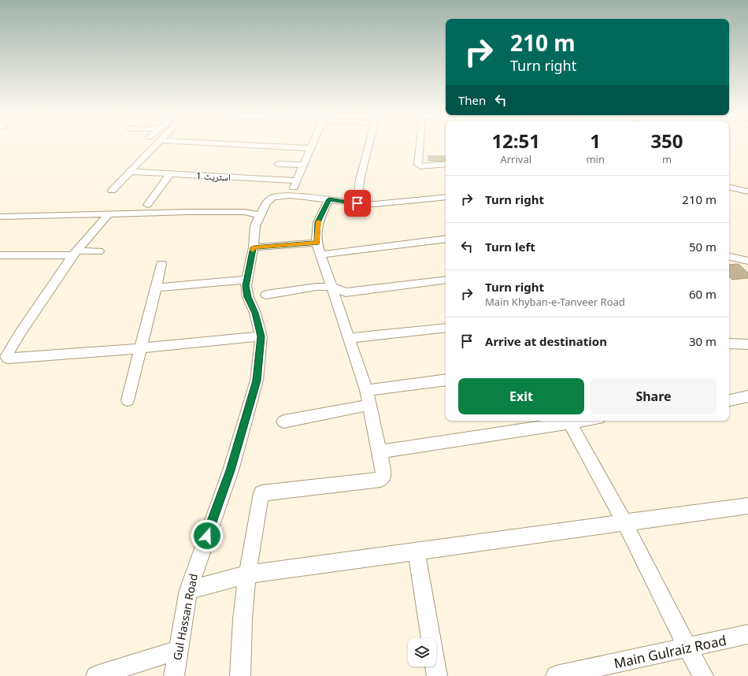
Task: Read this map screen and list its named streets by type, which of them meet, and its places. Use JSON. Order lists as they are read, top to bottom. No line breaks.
{"streets":{"street":["اسٹریٹ 1","Gul Hassan Road","Main Gulraiz Road"]},"page":{"turn":["210 m","Turn right"],"then":"Then","eta":["12:51","Arrival","1","min","350","m"],"list":[{"name":"Turn right","value":"210 m"},{"name":"Turn left","value":"50 m"},{"name":"Turn right","note":"Main Khyban-e-Tanveer Road","value":"60 m"},{"name":"Arrive at destination","value":"30 m"}],"buttons":["Exit","Share"]}}
